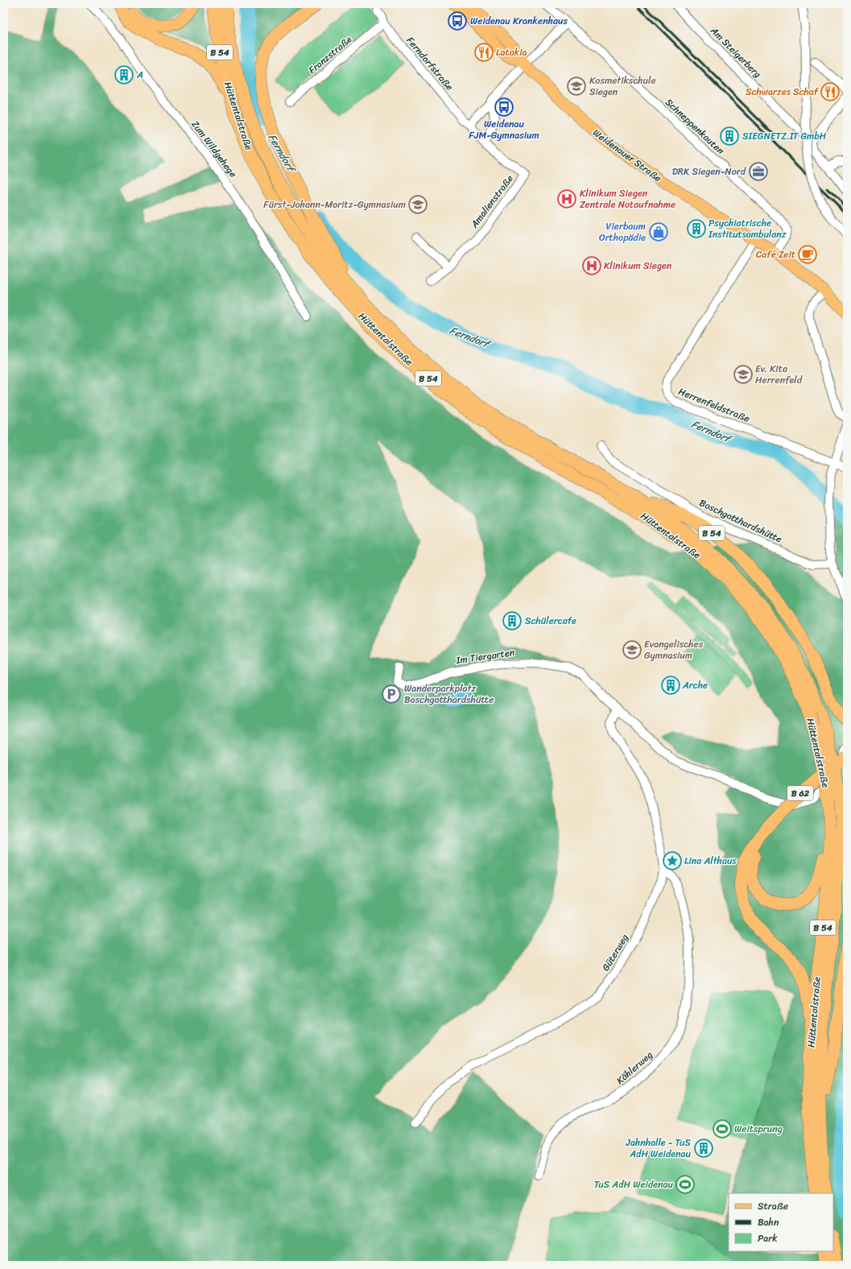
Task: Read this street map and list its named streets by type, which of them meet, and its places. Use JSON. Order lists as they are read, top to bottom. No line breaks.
{"streets":{"highway":["B 54","Hüttentalstraße","B 62"],"main road":["Weidenauer Straße"],"street":["Am Steigerberg","Franzstraße","Ferndorfstraße","Schneppenkauten","Zum Wildgehege","Amalienstraße","Herrenfeldstraße","Boschgotthardshütte","Im Tiergarten","Güterweg","Köhlerweg"]},"crossings":[["B 54","Hüttentalstraße"],["B 54","B 62"],["Franzstraße","Ferndorfstraße"],["Ferndorfstraße","Amalienstraße"],["Hüttentalstraße","B 62"],["Schneppenkauten","Weidenauer Straße"],["Weidenauer Straße","Herrenfeldstraße"],["Im Tiergarten","Güterweg"],["Güterweg","Köhlerweg"]],"water":["Ferndorf"],"places":{"bus stop":["Weidenau Krankenhaus","Weidenau FJM-Gymnasium"],"restaurant":["Latakia","Schwarzes Schaf"],"building":["A","SIEGNETZ.IT GmbH","Psychiatrische Institutsambulanz","Schülercafe","Arche","Jahnhalle - TuS AdH Weidenau"],"school or university":["Kosmetikschule Siegen","Fürst-Johann-Moritz-Gymnasium","Ev. Kita Herrenfeld","Evangelisches Gymnasium"],"office":["DRK Siegen-Nord"],"hospital":["Klinikum Siegen Zentrale Notaufnahme","Klinikum Siegen"],"shop":["Vierbaum Orthopädie"],"cafe":["Café Zeit"],"parking":["Wanderparkplatz Boschgotthardshütte"],"place":["Lina Althaus"],"sports":["Weitsprung","TuS AdH Weidenau"]},"legend":["Straße","Bahn","Park"]}
